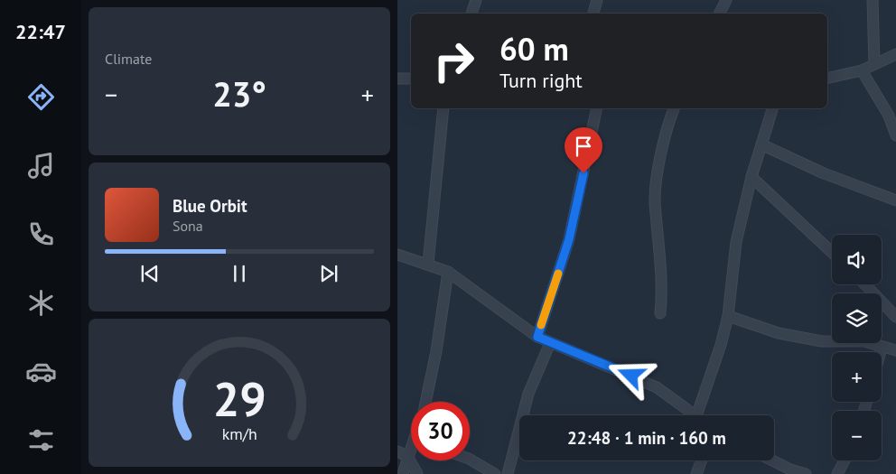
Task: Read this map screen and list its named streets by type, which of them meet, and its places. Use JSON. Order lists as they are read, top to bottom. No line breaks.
{"page":{"tabs":"22:47","tile":"Climate","turn":["60 m","Turn right"],"heat":["−","23°","+"],"song":["Blue Orbit","Sona"],"map_buttons":["+","−"],"limit":"30","trip":"22:48 · 1 min · 160 m","gauge":["29","km/h"]}}
